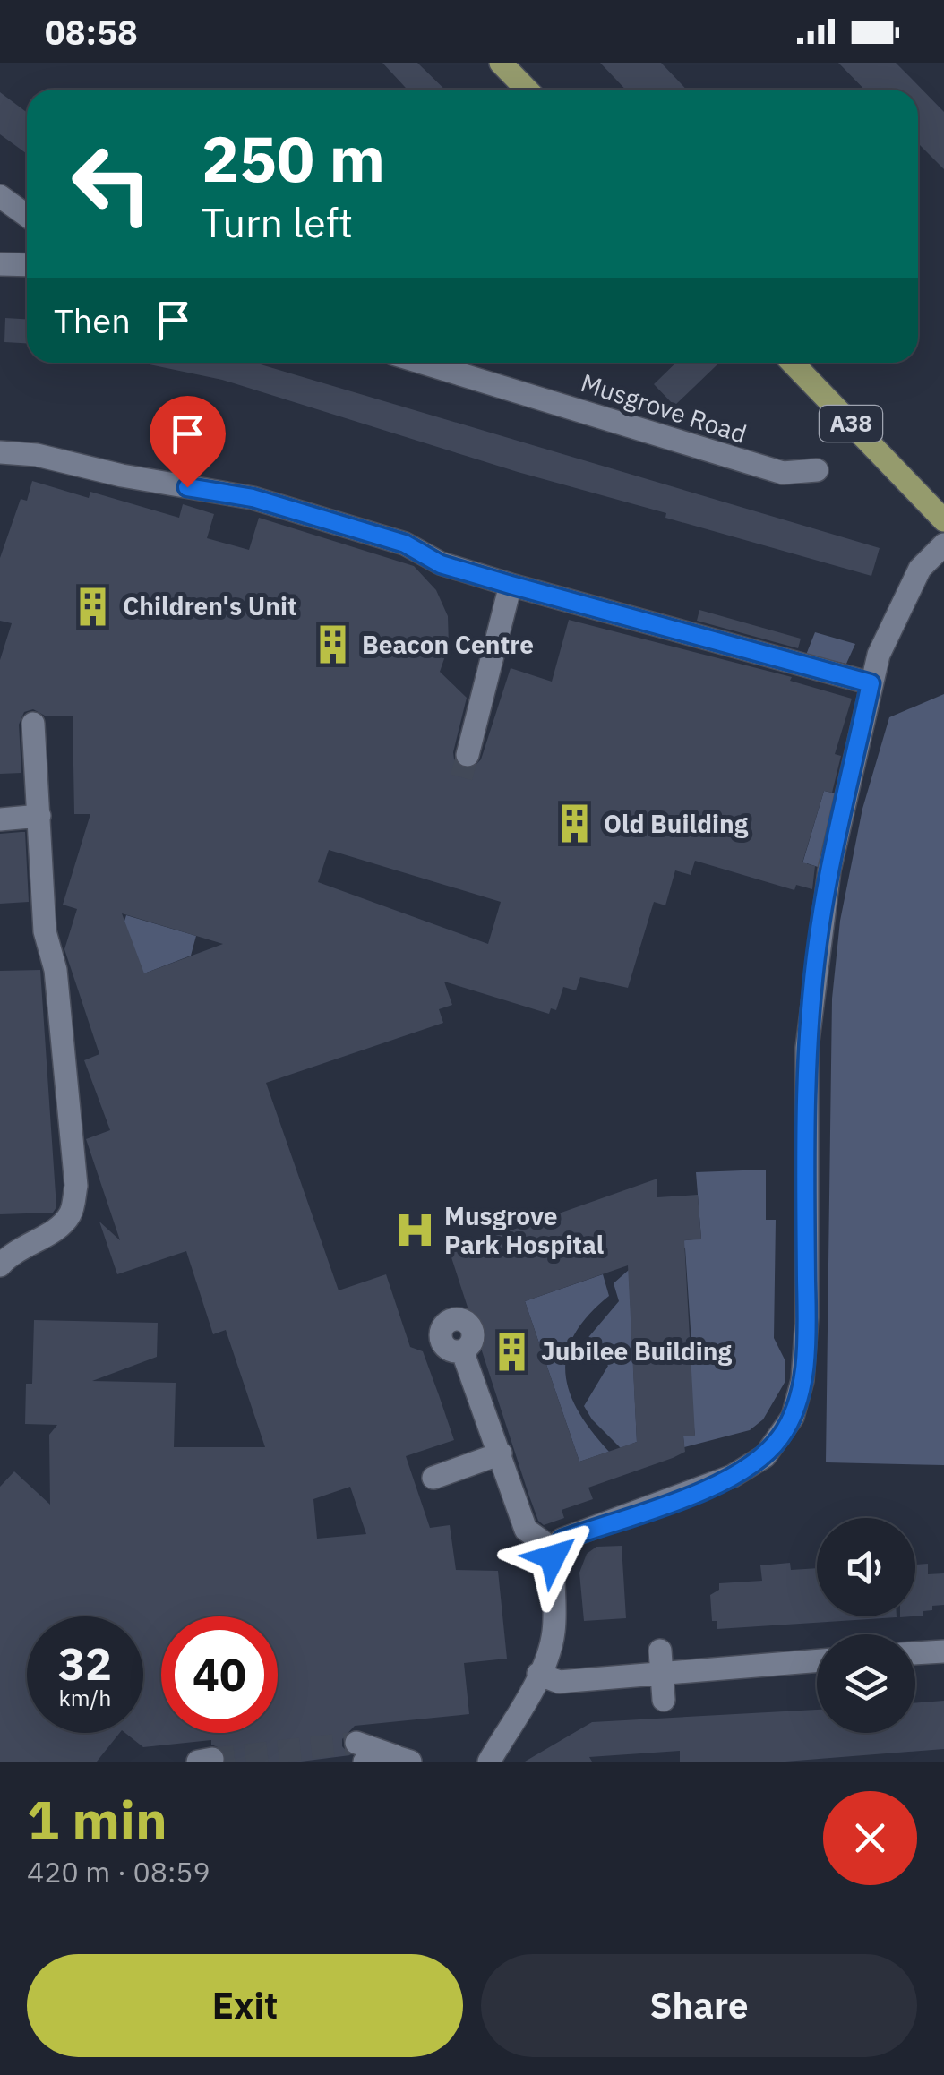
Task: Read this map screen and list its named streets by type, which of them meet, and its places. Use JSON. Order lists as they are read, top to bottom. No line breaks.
{"streets":{"main road":["A38"],"street":["Musgrove Road"]},"places":{"building":["Children's Unit","Beacon Centre","Old Building","Jubilee Building"],"hospital":["Musgrove Park Hospital"]},"page":{"status":"08:58","turn":["250 m","Turn left"],"then":"Then","speed":"32 km/h","limit":"40","heading":["1 min","420 m · 08:59"],"buttons":["Exit","Share"]}}
